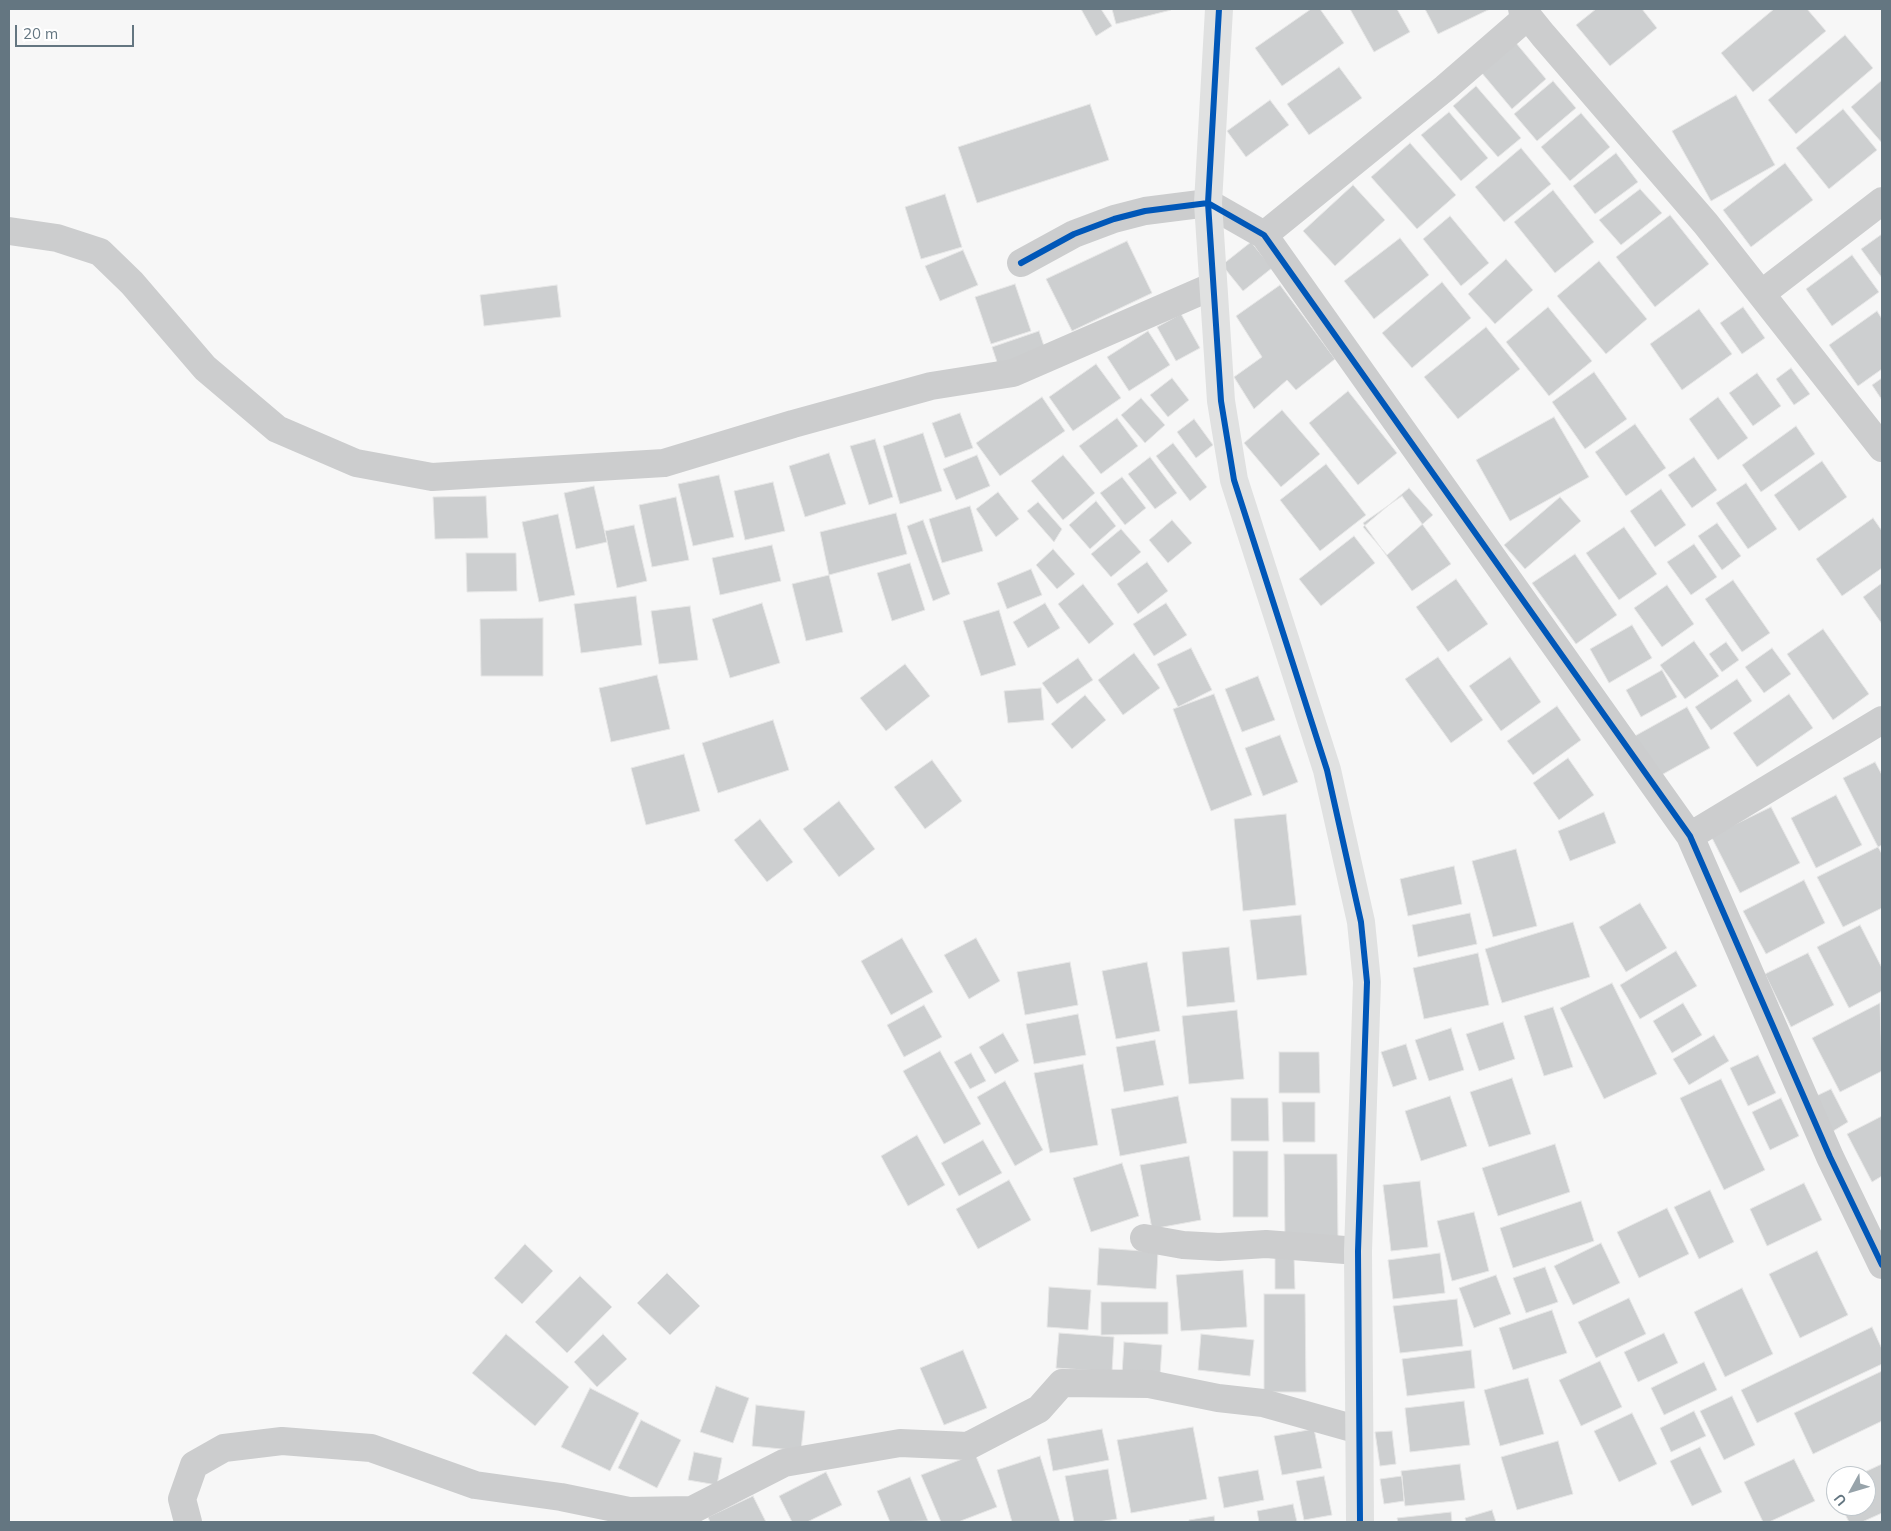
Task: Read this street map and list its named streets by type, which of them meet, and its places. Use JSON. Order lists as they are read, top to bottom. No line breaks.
{"scale_bar":"20 m","north":"bottom left"}
